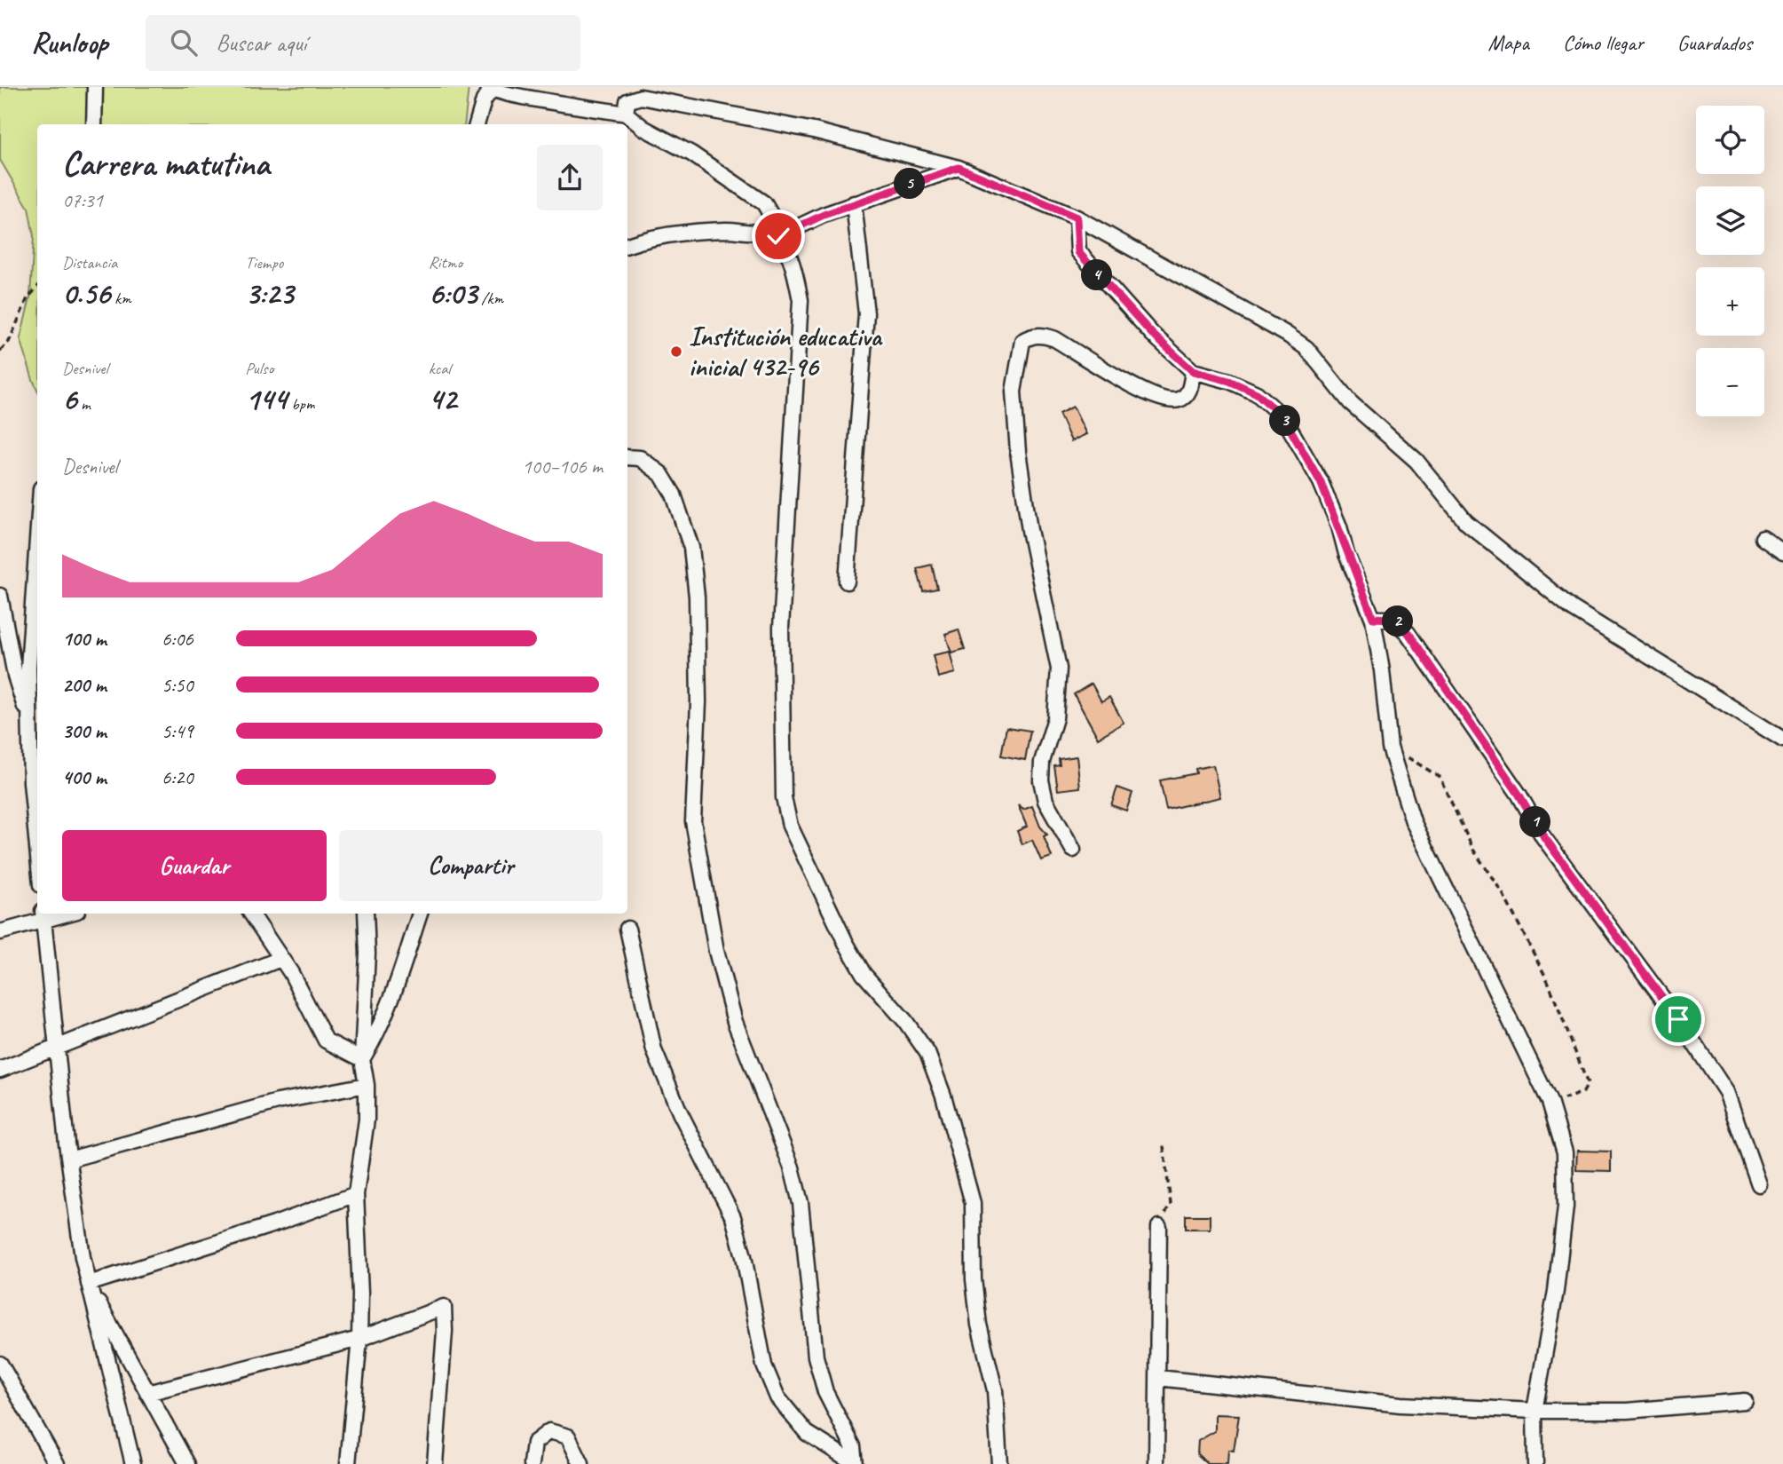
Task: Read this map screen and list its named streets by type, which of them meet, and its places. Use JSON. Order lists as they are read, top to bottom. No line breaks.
{"places":["Institución educativa inicial 432-96"],"page":{"header":"Runloop","search":"Buscar aquí","nav":["Mapa","Cómo llegar","Guardados"],"map_buttons":["+","−"],"heading":["Carrera matutina","07:31"],"pins":["5","4","3","2","1"],"stats":[["Distancia","0.56 km"],["Tiempo","3:23"],["Ritmo","6:03 /km"],["Desnivel","6 m"],["Pulso","144 bpm"],["kcal","42"]],"chart":["Desnivel","100–106 m"],"list":[{"name":"100 m","note":"6:06"},{"name":"200 m","note":"5:50"},{"name":"300 m","note":"5:49"},{"name":"400 m","note":"6:20"}],"buttons":["Guardar","Compartir"]}}
